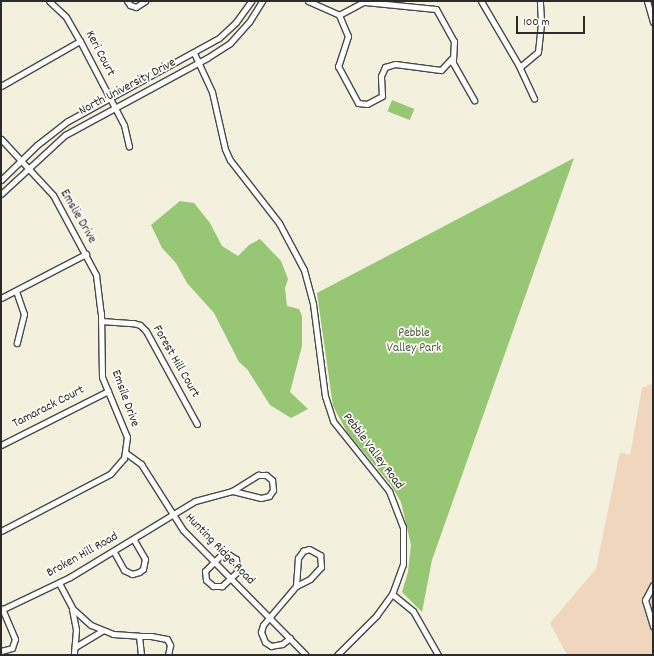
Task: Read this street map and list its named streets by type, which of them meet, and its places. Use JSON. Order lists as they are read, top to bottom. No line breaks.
{"streets":{"street":["Keri Court","North University Drive","Emslie Drive","Forest Hill Court","Emsile Drive","Tamarack Court","Pebble Valley Road","Hunting Ridge Road","Broken Hill Road"]},"crossings":[["Keri Court","North University Drive"],["North University Drive","Emslie Drive"],["North University Drive","Pebble Valley Road"],["Emslie Drive","Emsile Drive"],["Forest Hill Court","Emsile Drive"],["Emsile Drive","Tamarack Court"],["Emsile Drive","Hunting Ridge Road"],["Hunting Ridge Road","Broken Hill Road"]],"parks":["Pebble Valley Park"],"scale_bar":"100 m"}
